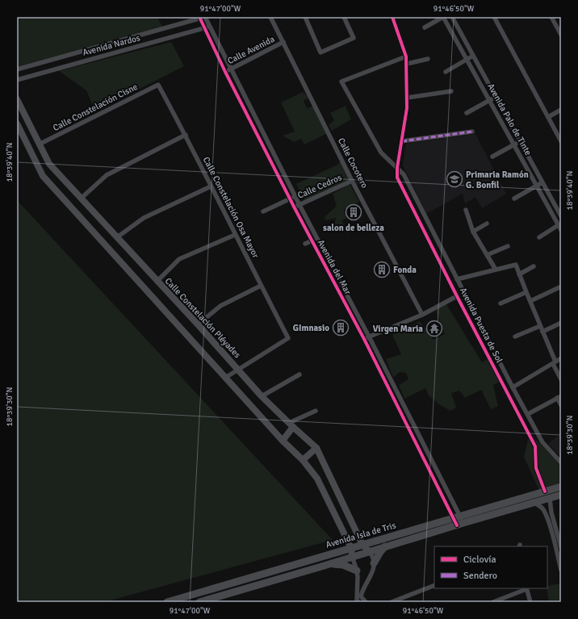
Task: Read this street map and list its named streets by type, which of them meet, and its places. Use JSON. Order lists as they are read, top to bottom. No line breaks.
{"streets":{"main road":["Calle Constelación Pléyades","Avenida Isla de Tris"],"street":["Avenida Nardos","Calle Avenida","Calle Constelación Cisne","Avenida Palo de Tinte","Calle Cocotero","Calle Cedros","Calle Constelación Osa Mayor","Avenida del Mar","Avenida Puesta de Sol"]},"crossings":[["Avenida Nardos","Avenida del Mar"],["Calle Avenida","Calle Cocotero"],["Calle Avenida","Avenida del Mar"],["Calle Constelación Cisne","Calle Constelación Osa Mayor"],["Calle Constelación Cisne","Calle Constelación Pléyades"],["Calle Cocotero","Calle Cedros"],["Calle Cedros","Avenida del Mar"],["Calle Constelación Osa Mayor","Calle Constelación Pléyades"],["Avenida del Mar","Avenida Isla de Tris"],["Calle Constelación Pléyades","Avenida Isla de Tris"],["Avenida Puesta de Sol","Avenida Isla de Tris"]],"places":{"school or university":["Primaria Ramón G. Bonfil"],"building":["salon de belleza","Fonda","GImnasio"],"temple":["Virgen Maria"]},"legend":["Ciclovía","Sendero"],"coordinates":["91°47'00\"W","91°46'50\"W","18°39'40\"N","18°39'30\"N"]}
